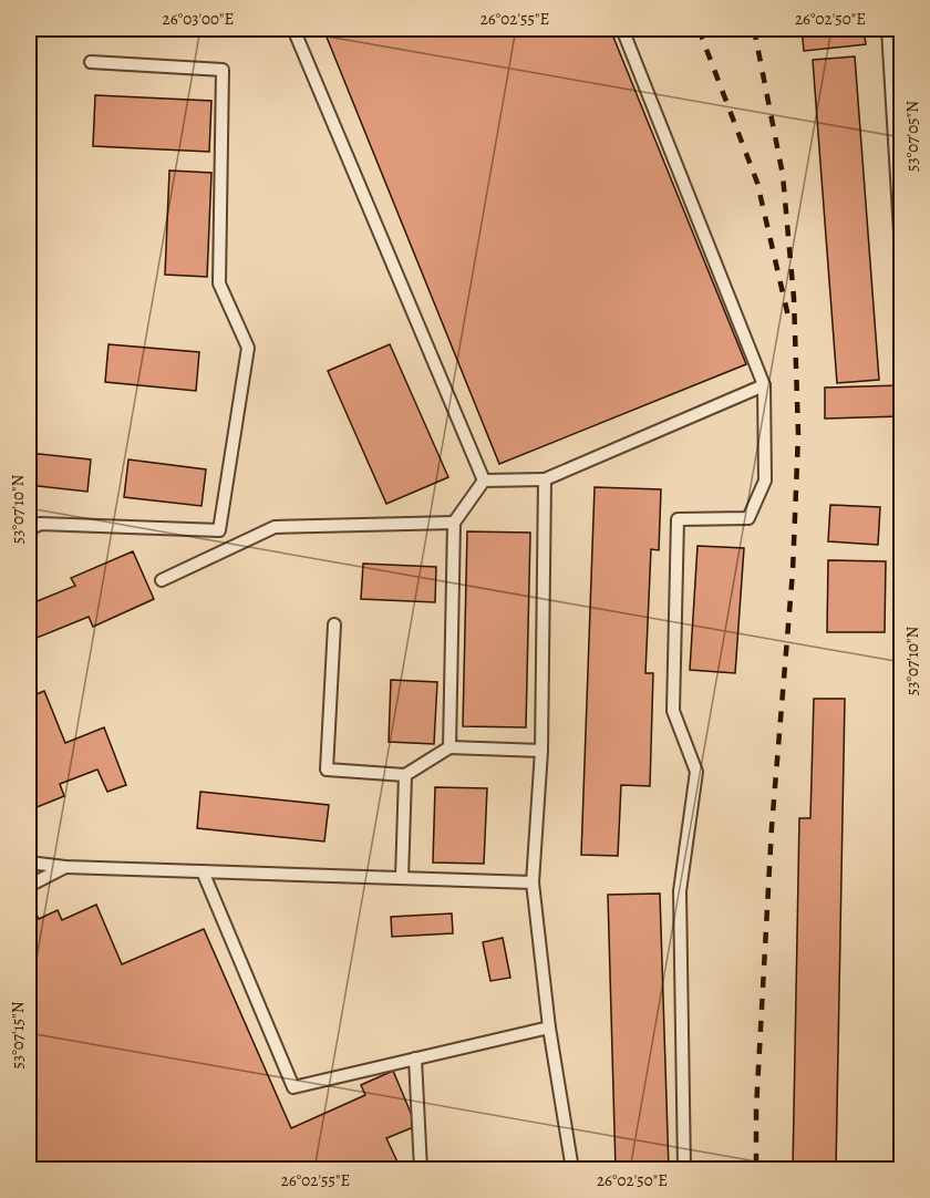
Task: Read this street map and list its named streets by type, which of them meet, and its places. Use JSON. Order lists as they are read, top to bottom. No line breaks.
{"coordinates":["26°03'00\"E","26°02'55\"E","26°02'50\"E","53°07'05\"N","53°07'10\"N","53°07'15\"N"]}
